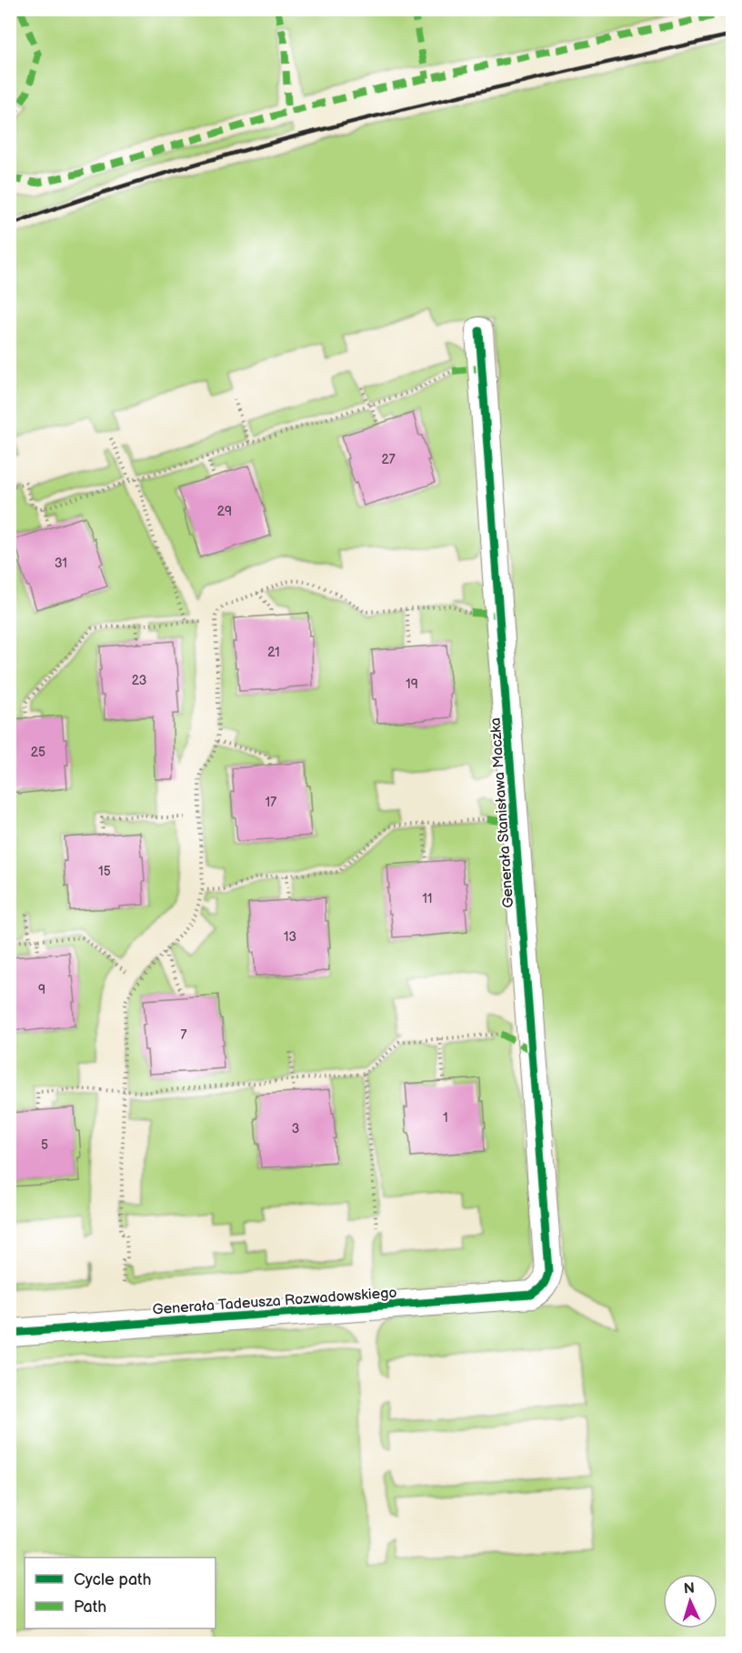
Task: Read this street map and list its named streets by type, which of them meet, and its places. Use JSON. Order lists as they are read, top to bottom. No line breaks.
{"streets":{"street":["Generała Stanisława Maczka","Generała Tadeusza Rozwadowskiego"]},"crossings":[["Generała Stanisława Maczka","Generała Tadeusza Rozwadowskiego"]],"house_numbers":["27","29","31","21","23","19","25","17","15","11","13","9","7","1","3","5"],"legend":["Cycle path","Path"],"north":"top"}
